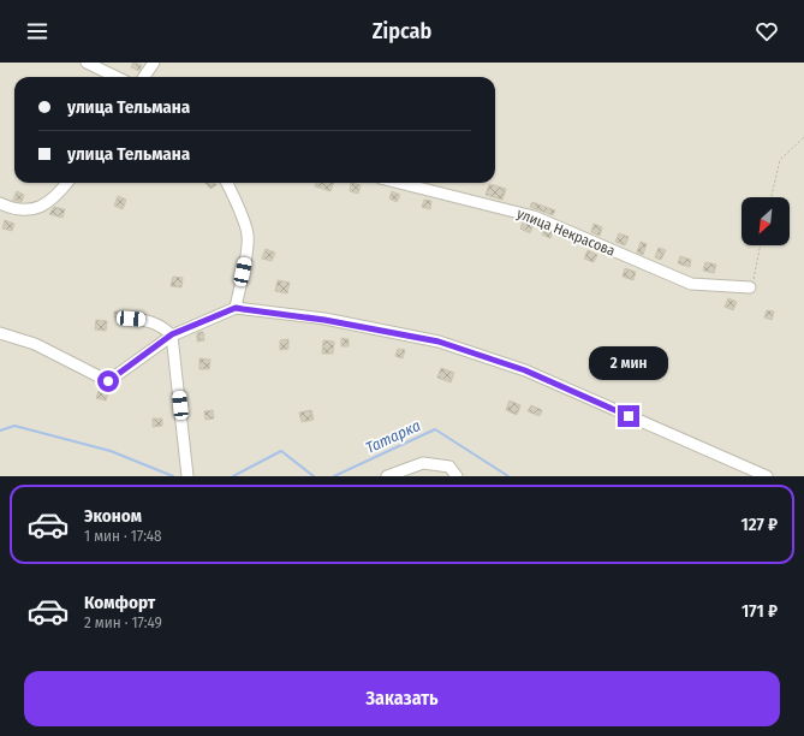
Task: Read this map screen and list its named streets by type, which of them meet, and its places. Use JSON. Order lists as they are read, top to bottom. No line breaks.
{"streets":{"street":["улица Некрасова"]},"water":["Татарка"],"north":"bottom left","page":{"header":"Zipcab","banner":["улица Тельмана","улица Тельмана"],"bubble":"2 мин","list":[{"name":"Эконом","note":"1 мин · 17:48","value":"127 ₽"},{"name":"Комфорт","note":"2 мин · 17:49","value":"171 ₽"}],"buttons":"Заказать"}}
